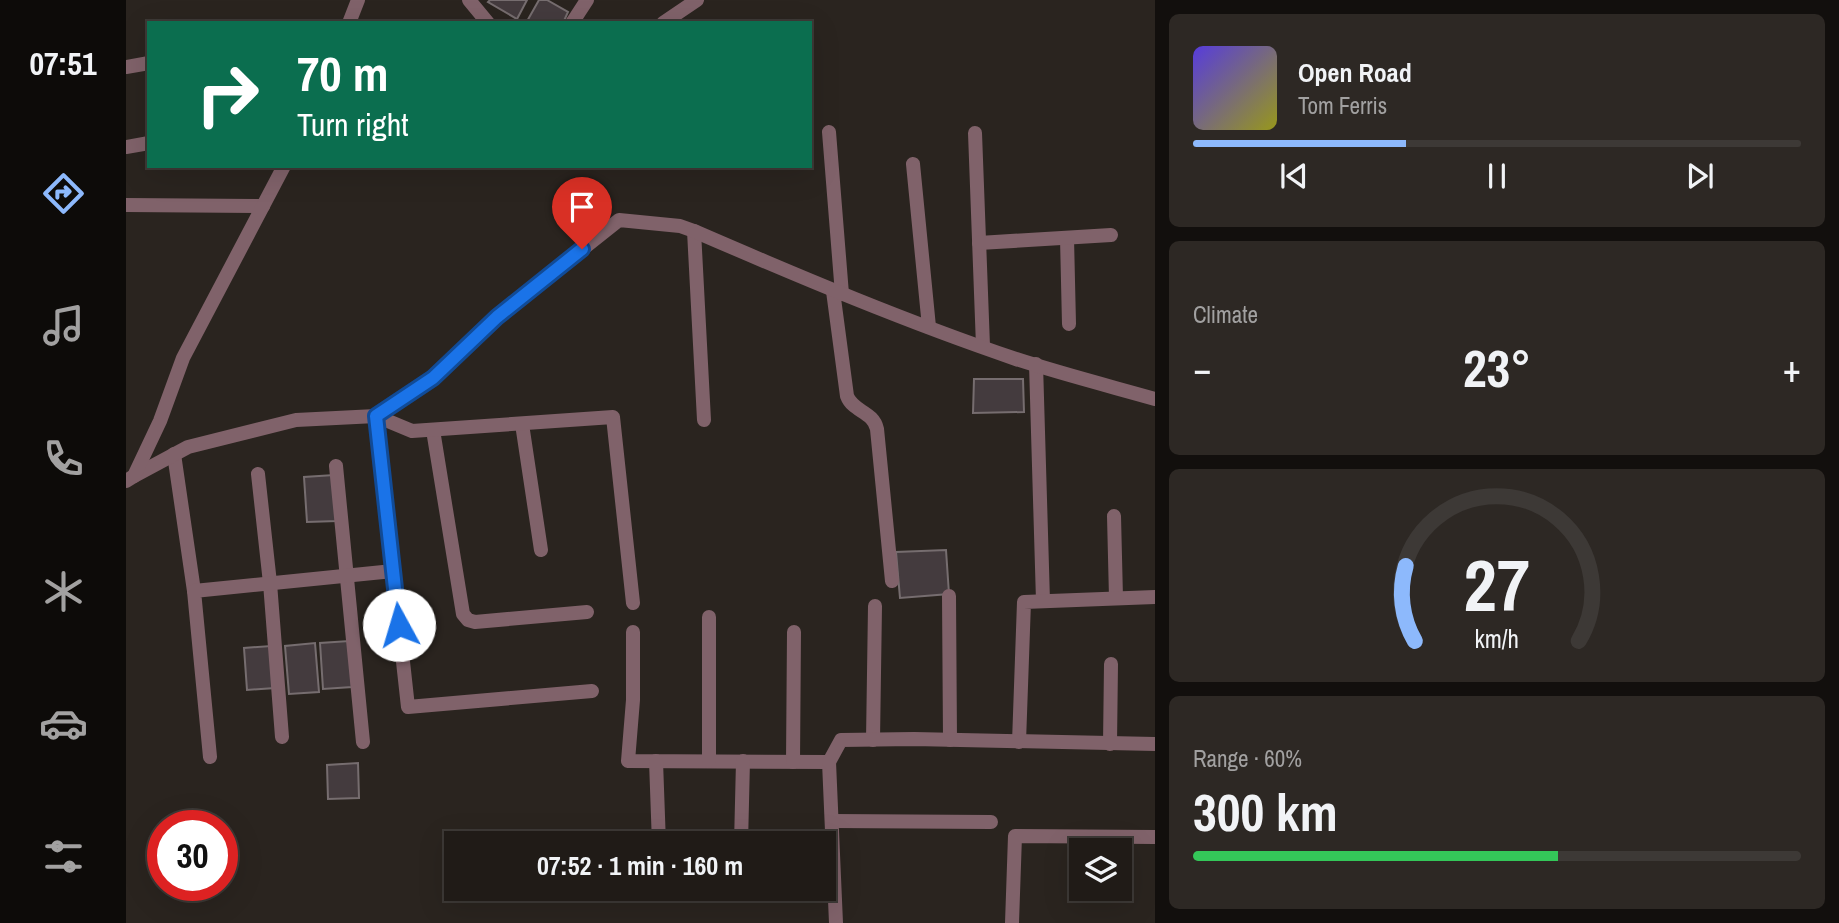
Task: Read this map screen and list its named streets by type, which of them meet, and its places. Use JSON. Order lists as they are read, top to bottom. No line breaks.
{"page":{"tabs":"07:51","turn":["70 m","Turn right"],"song":["Open Road","Tom Ferris"],"tile":["Climate",["Range · 60%","300 km"]],"heat":["−","23°","+"],"limit":"30","trip":"07:52 · 1 min · 160 m","gauge":["27","km/h"]}}
